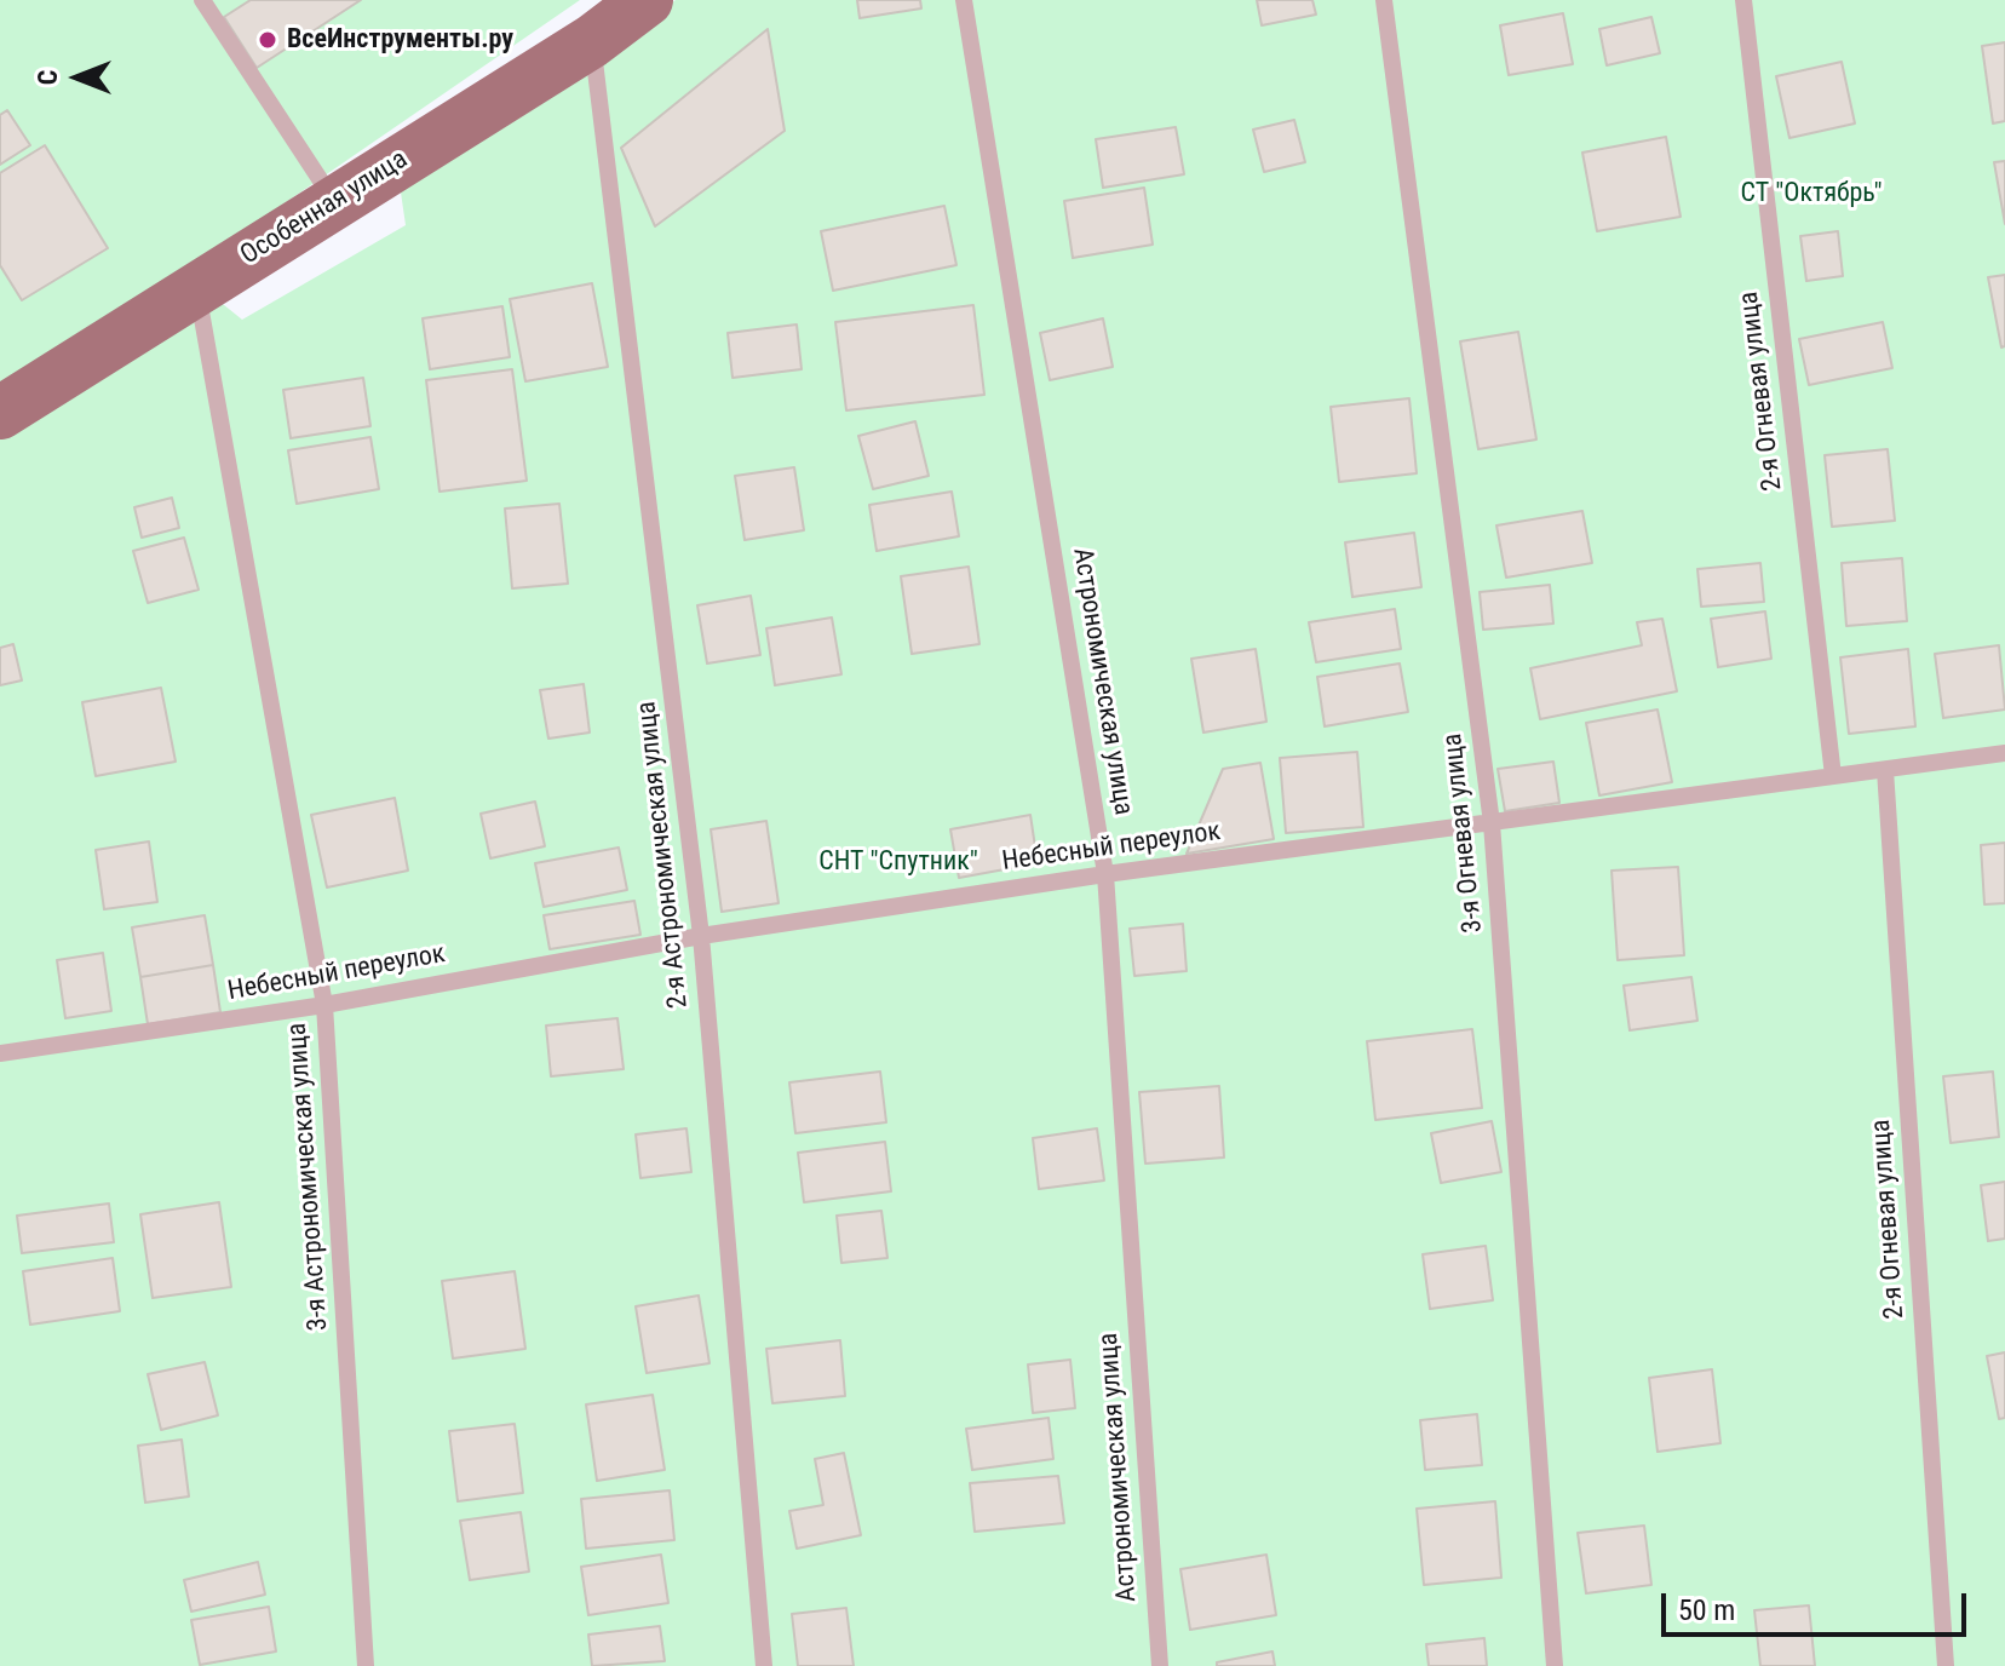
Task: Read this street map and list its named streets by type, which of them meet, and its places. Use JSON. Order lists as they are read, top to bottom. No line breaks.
{"streets":{"main road":["Особенная улица"],"lane":["2-я Огневая улица","Астрономическая улица","3-я Огневая улица","Небесный переулок","2-я Астрономическая улица","3-я Астрономическая улица"]},"crossings":[["Особенная улица","2-я Астрономическая улица"],["Особенная улица","3-я Астрономическая улица"],["2-я Огневая улица","Небесный переулок"],["Астрономическая улица","Небесный переулок"],["3-я Огневая улица","Небесный переулок"],["Небесный переулок","2-я Астрономическая улица"],["Небесный переулок","3-я Астрономическая улица"]],"parks":["СТ \"Октябрь\"","СНТ \"Спутник\""],"places":["ВсеИнструменты.ру"],"scale_bar":"50 m","north":"left"}
